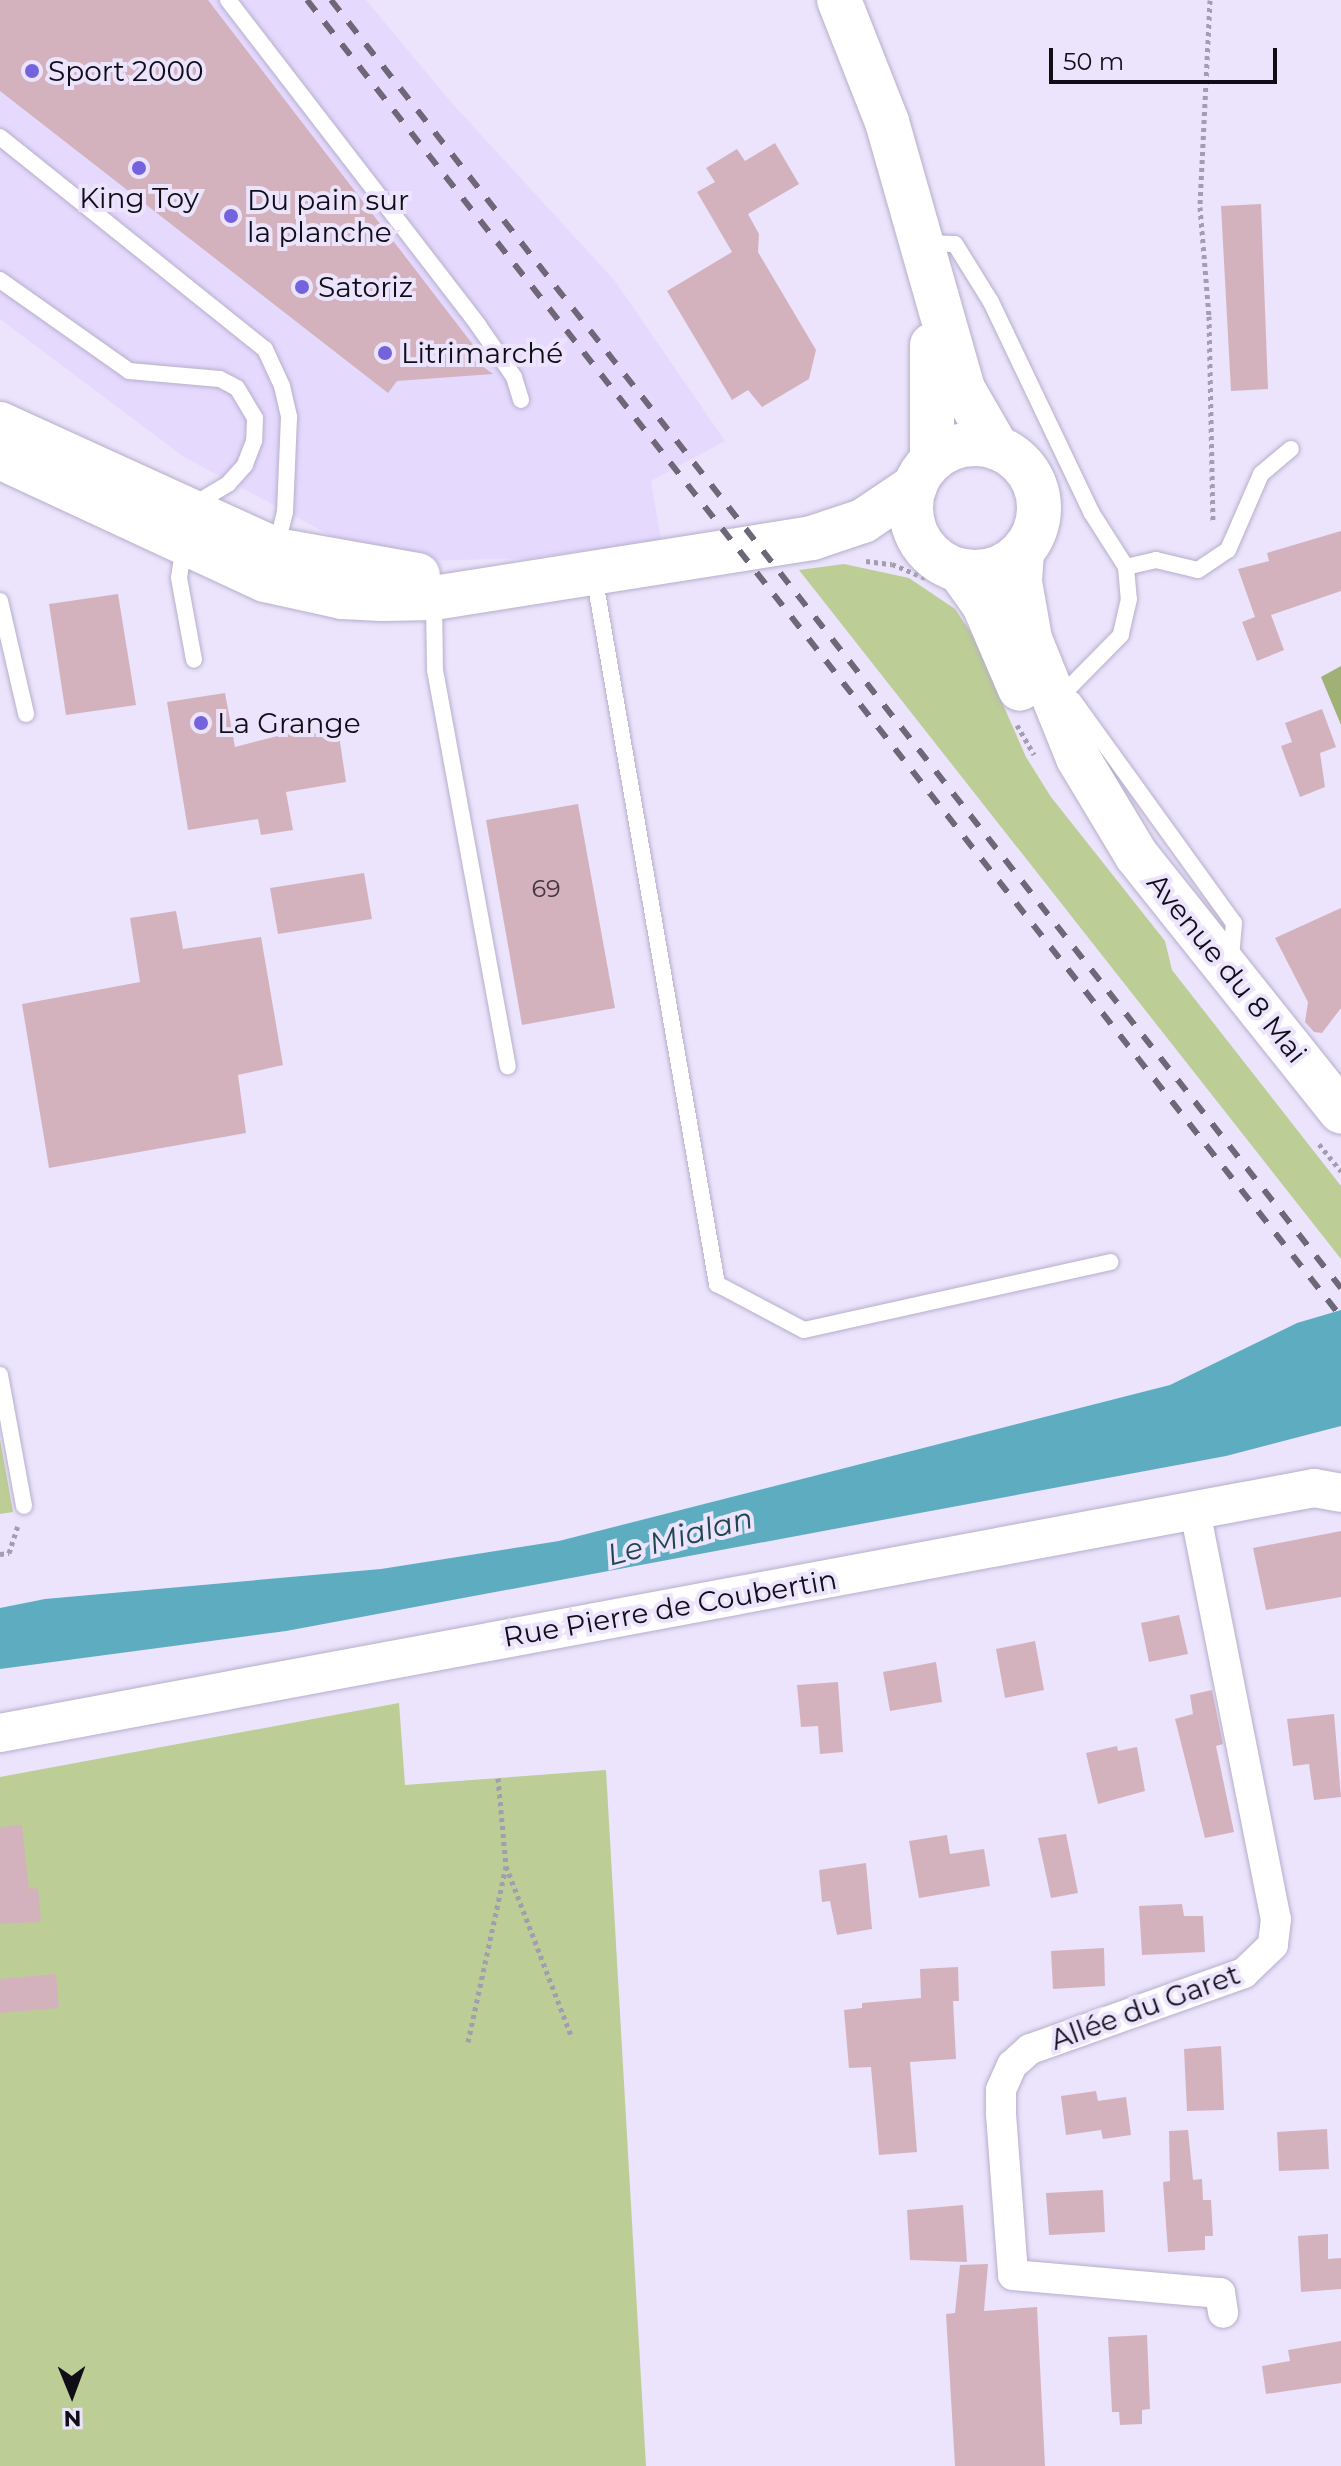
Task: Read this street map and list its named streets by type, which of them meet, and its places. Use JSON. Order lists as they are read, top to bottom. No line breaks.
{"streets":{"main road":["Avenue du 8 Mai"],"street":["Rue Pierre de Coubertin","Allée du Garet"]},"crossings":[["Rue Pierre de Coubertin","Allée du Garet"]],"water":["Le Mialan"],"places":["Sport 2000","King Toy","Du pain sur la planche","Satoriz","Litrimarché","La Grange"],"house_numbers":["69"],"scale_bar":"50 m","north":"bottom"}
